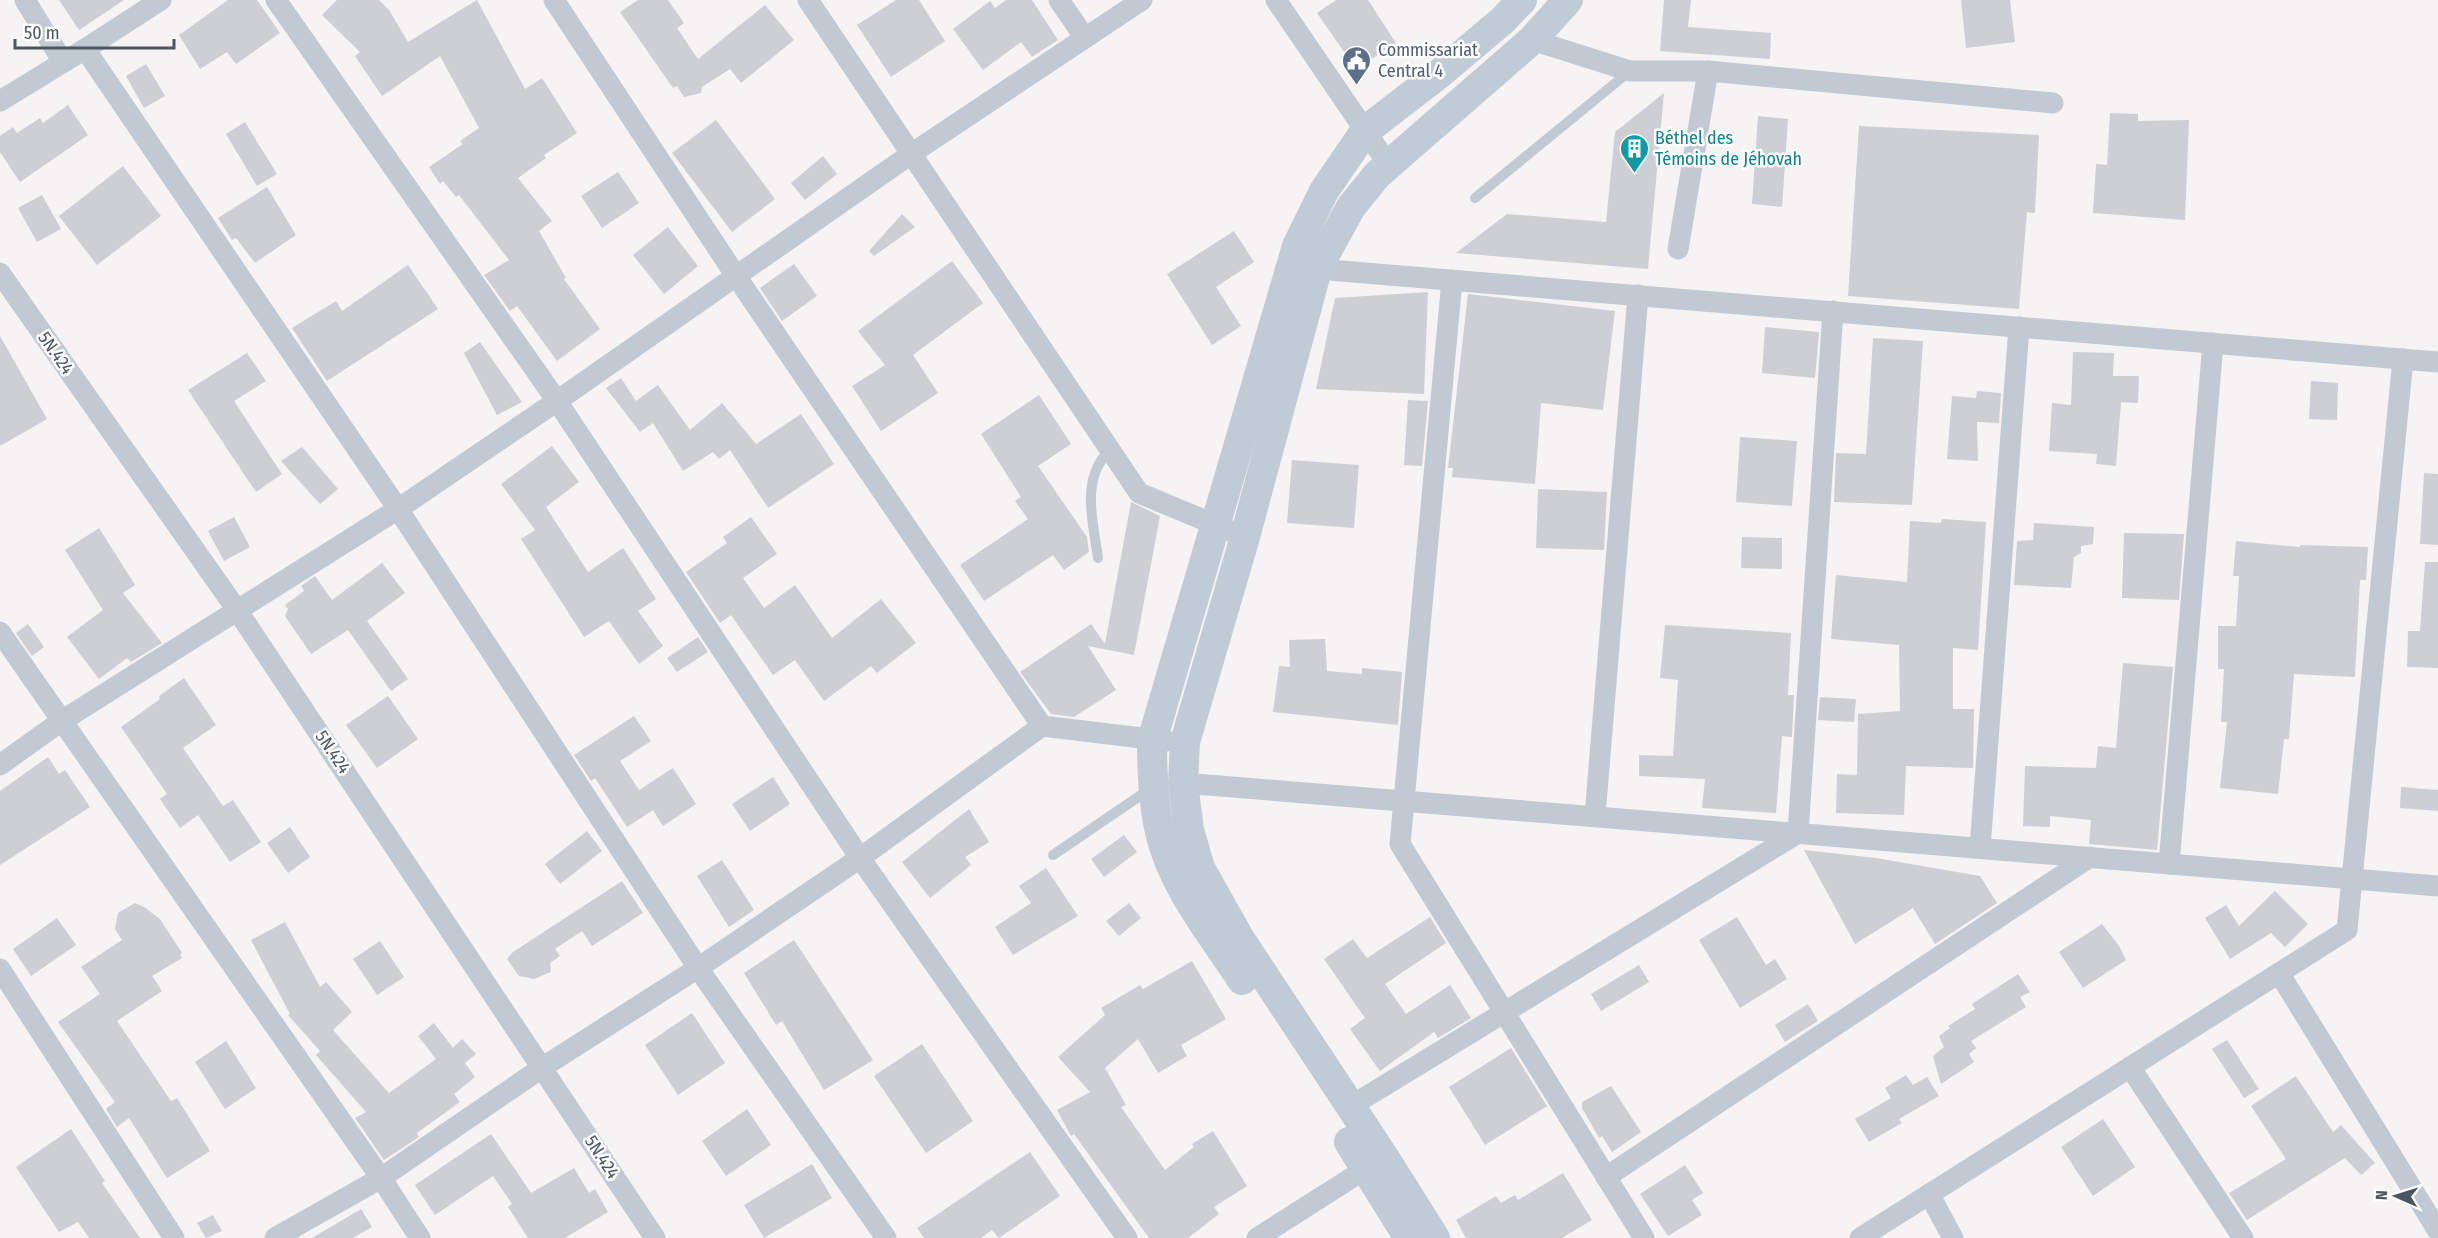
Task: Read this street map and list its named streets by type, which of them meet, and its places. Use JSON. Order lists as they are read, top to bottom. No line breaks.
{"streets":{"street":["5N.424"]},"places":{"public building":["Commissariat Central 4"],"building":["Béthel des Témoins de Jéhovah"]},"scale_bar":"50 m","north":"left"}
